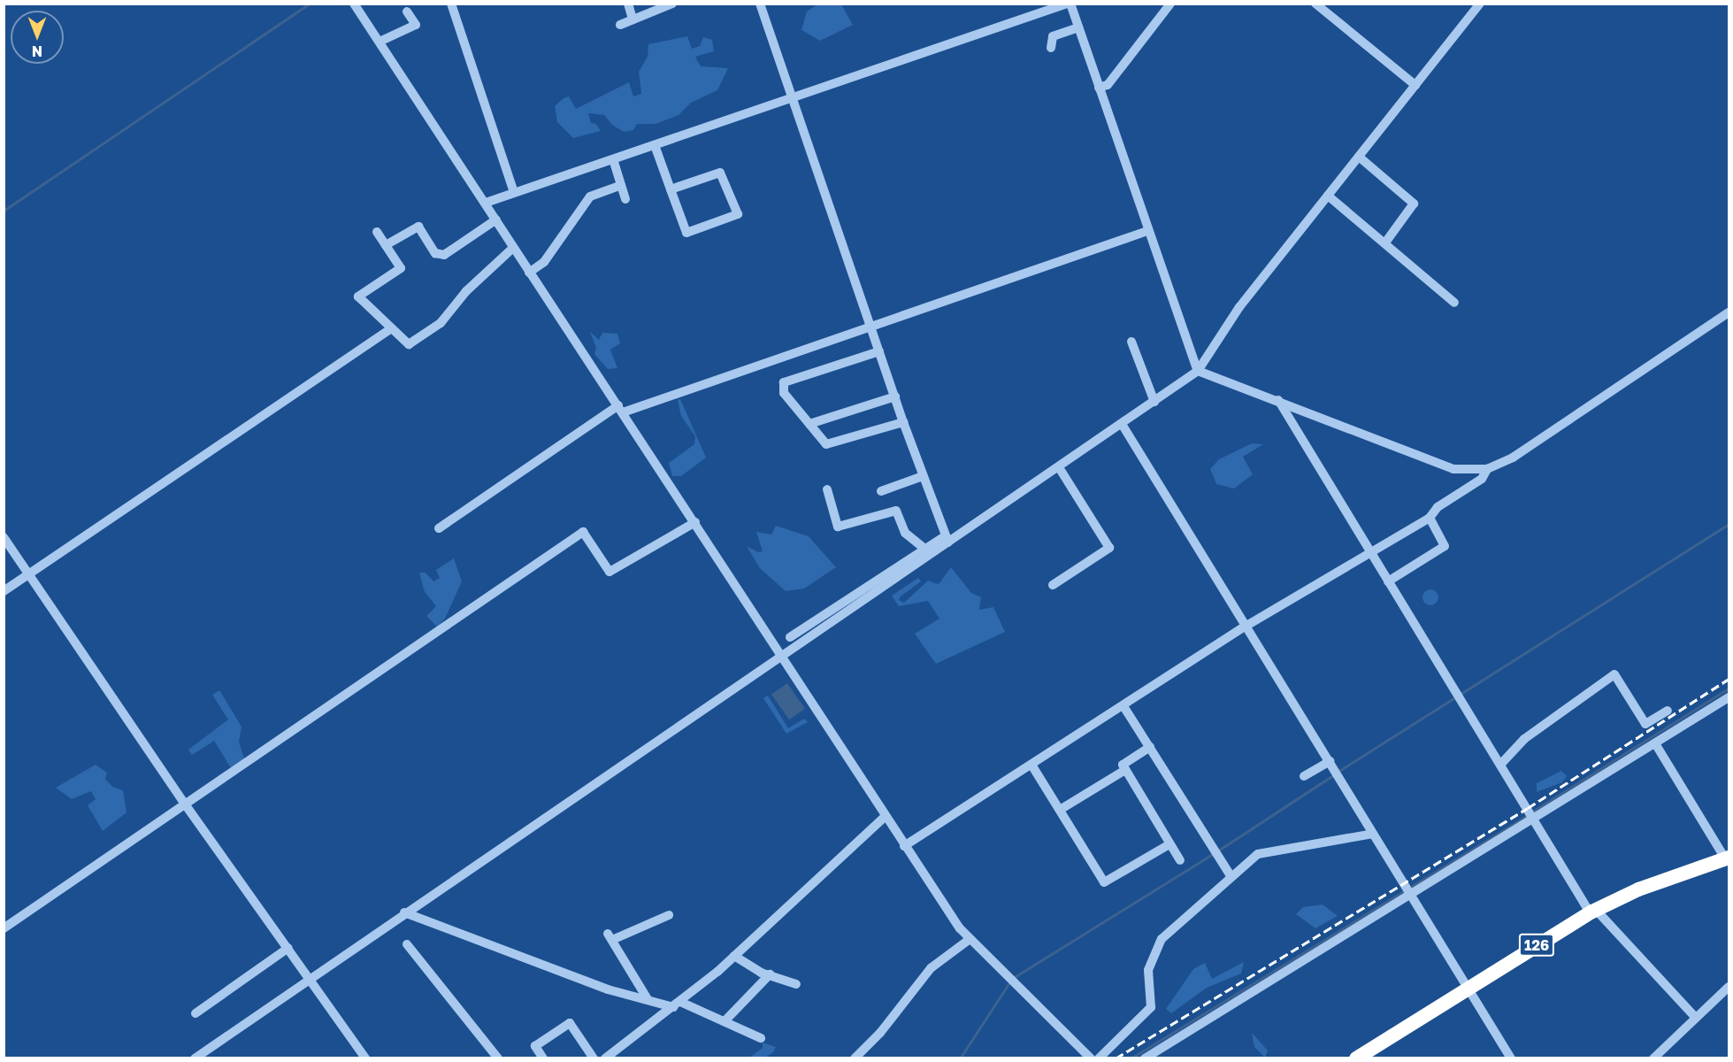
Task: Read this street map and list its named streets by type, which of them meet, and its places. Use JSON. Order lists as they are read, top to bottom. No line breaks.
{"streets":{"highway":["126"]},"north":"bottom"}
